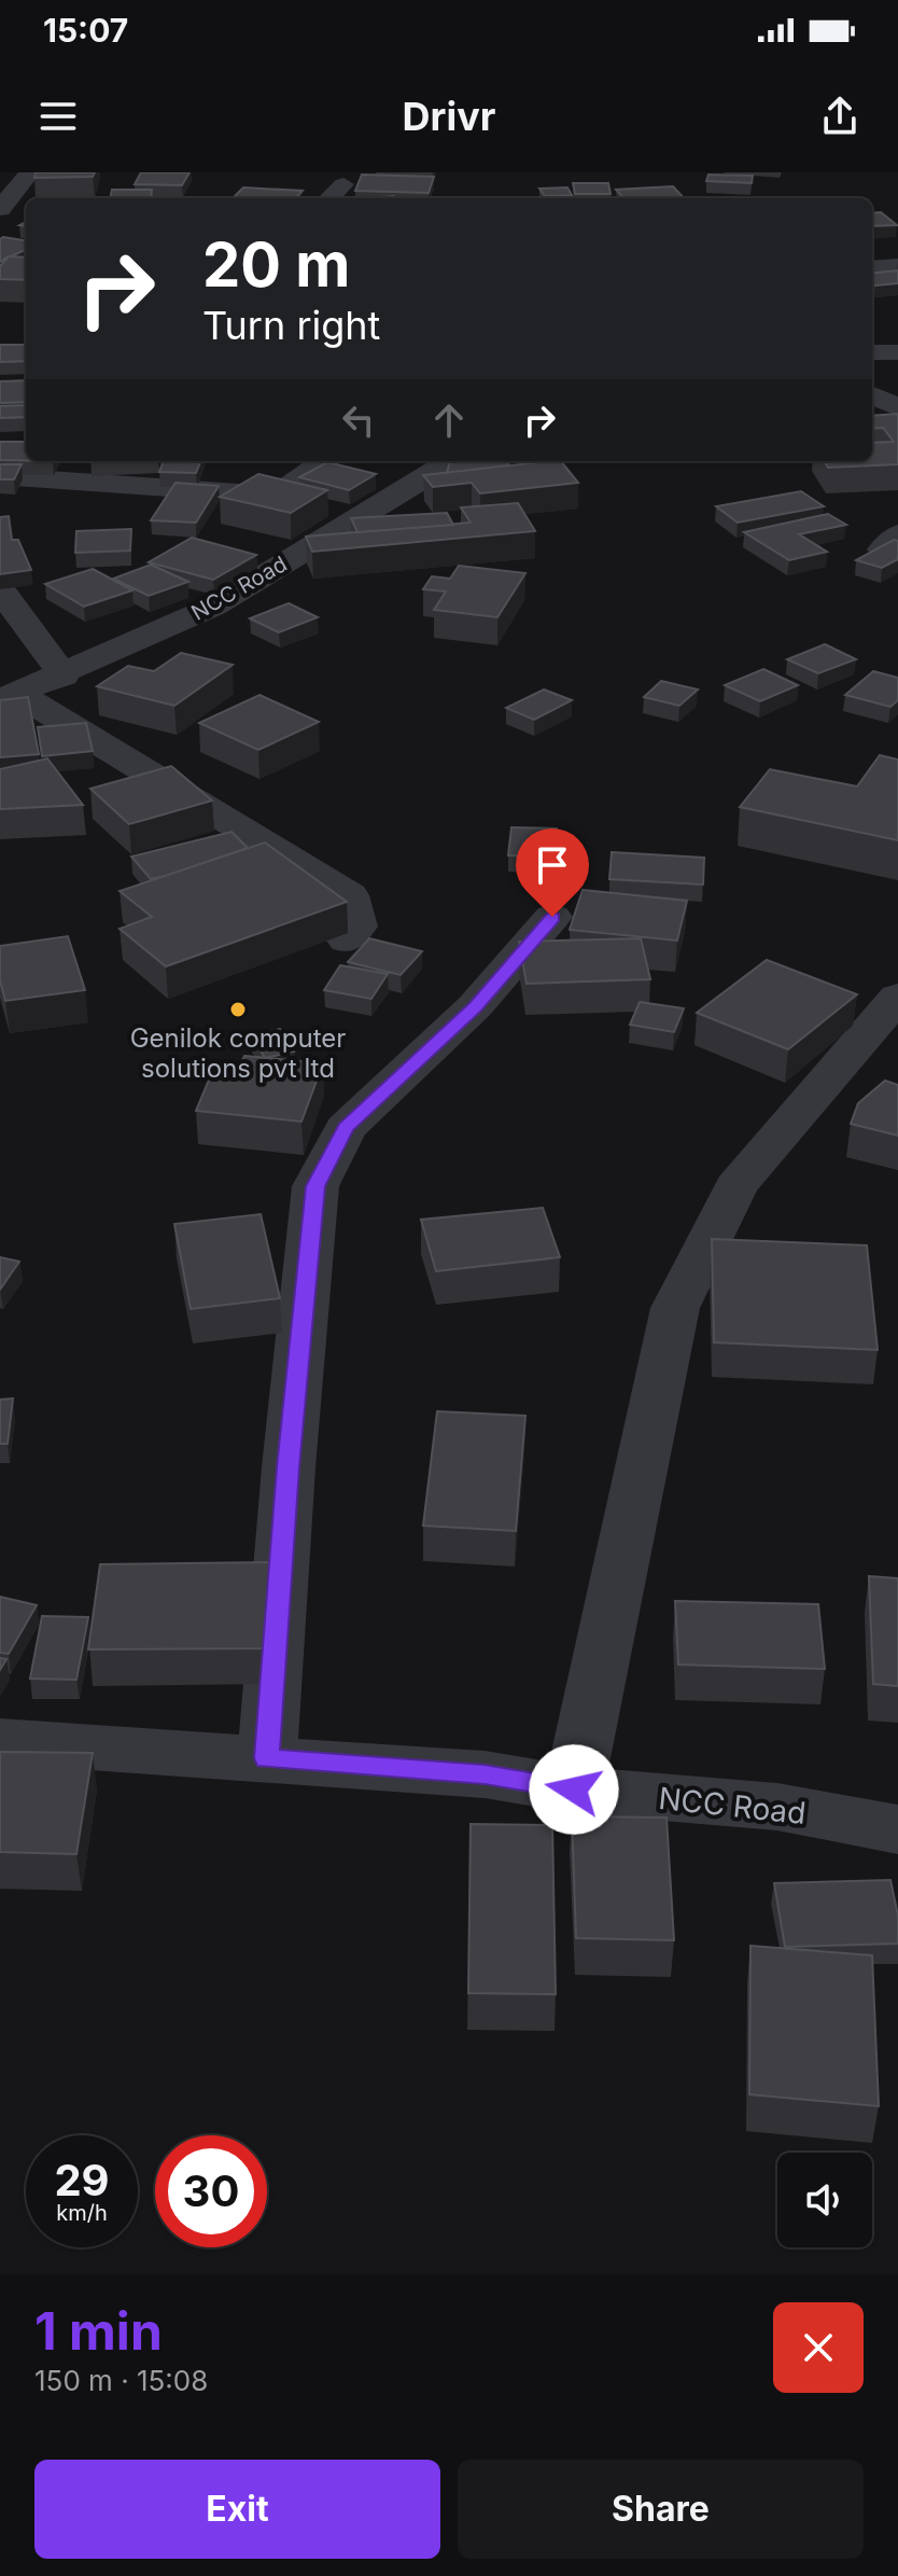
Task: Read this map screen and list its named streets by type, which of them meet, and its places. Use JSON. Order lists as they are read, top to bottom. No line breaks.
{"streets":{"street":["NCC Road"]},"places":["Genilok computer solutions pvt ltd"],"page":{"status":"15:07","header":"Drivr","turn":["20 m","Turn right"],"speed":"29 km/h","limit":"30","heading":["1 min","150 m · 15:08"],"buttons":["Exit","Share"]}}
